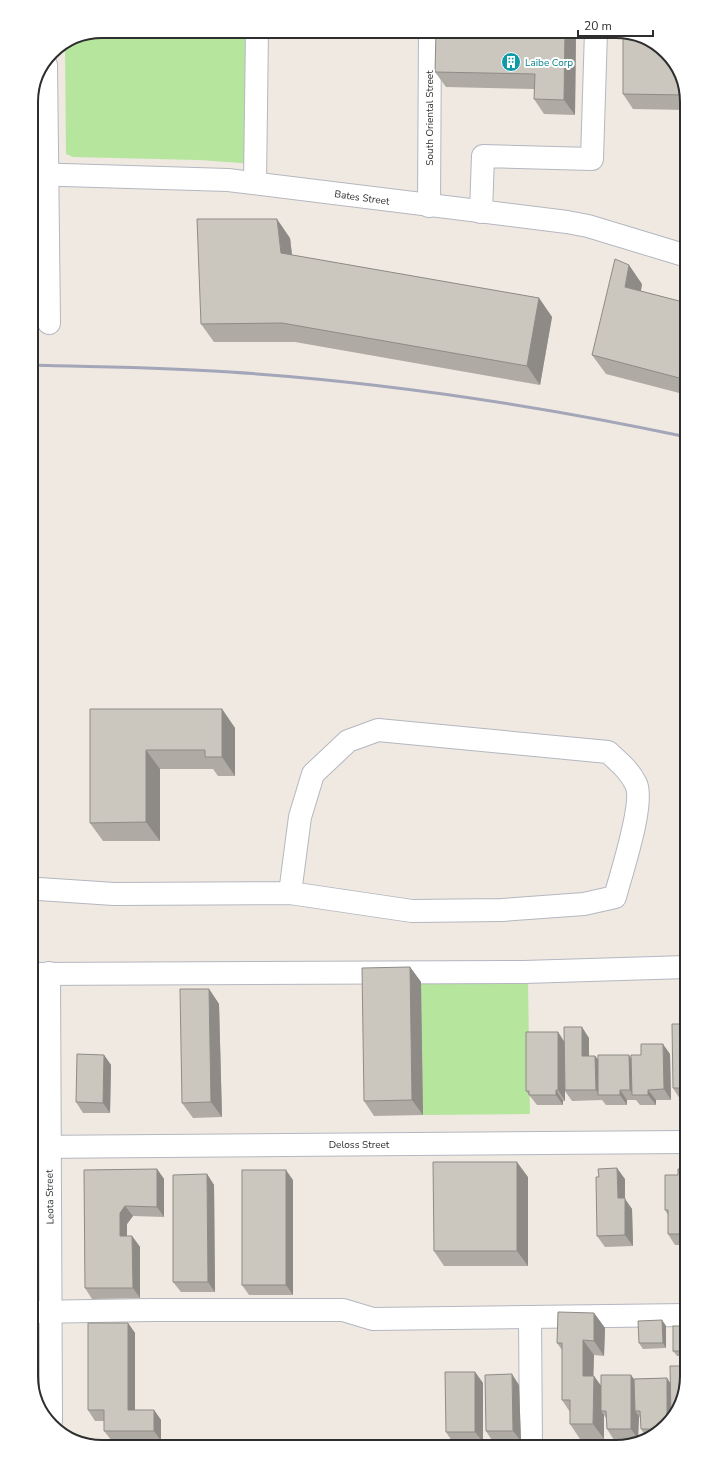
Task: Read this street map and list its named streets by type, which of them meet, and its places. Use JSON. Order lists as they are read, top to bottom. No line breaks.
{"streets":{"street":["South Oriental Street","Bates Street","Deloss Street","Leota Street"]},"crossings":[["South Oriental Street","Bates Street"],["Deloss Street","Leota Street"]],"places":{"building":["Laibe Corp"]},"scale_bar":"20 m"}
